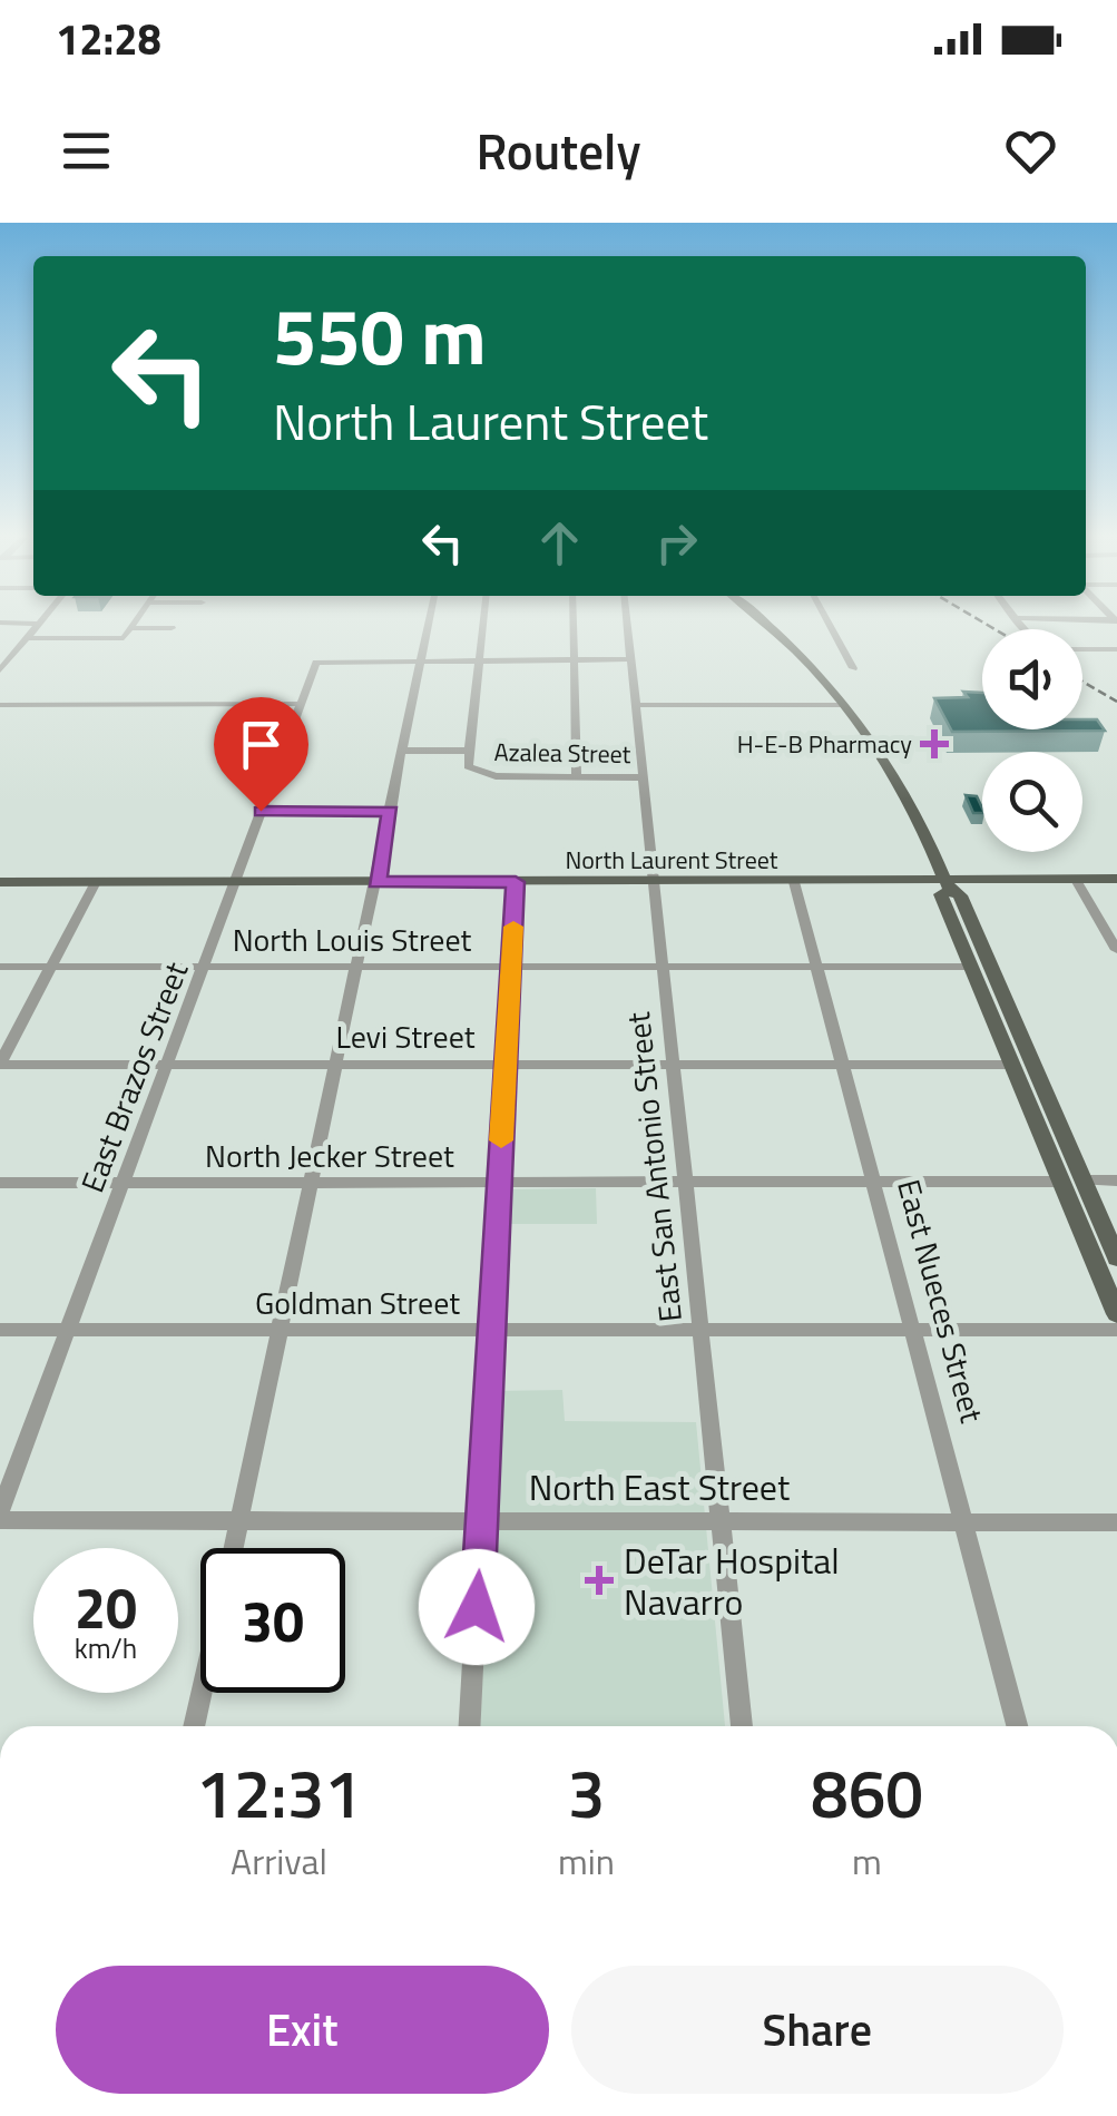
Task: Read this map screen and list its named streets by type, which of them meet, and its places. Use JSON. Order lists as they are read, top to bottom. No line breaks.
{"streets":{"main road":["North Laurent Street"],"street":["Azalea Street","North Louis Street","Levi Street","East Brazos Street","North Jecker Street","East San Antonio Street","East Nueces Street","Goldman Street","North East Street"]},"crossings":[["Azalea Street","East San Antonio Street"],["North Laurent Street","East Brazos Street"],["North Laurent Street","East San Antonio Street"],["North Laurent Street","East Nueces Street"],["North Louis Street","East Brazos Street"],["North Louis Street","East San Antonio Street"],["North Louis Street","East Nueces Street"],["Levi Street","East Brazos Street"],["Levi Street","East San Antonio Street"],["Levi Street","East Nueces Street"],["East Brazos Street","North Jecker Street"],["East Brazos Street","Goldman Street"],["North Jecker Street","East San Antonio Street"],["North Jecker Street","East Nueces Street"],["East San Antonio Street","Goldman Street"],["East San Antonio Street","North East Street"],["East Nueces Street","Goldman Street"],["East Nueces Street","North East Street"]],"places":{"health":["H-E-B Pharmacy","DeTar Hospital Navarro"]},"page":{"status":"12:28","header":"Routely","turn":["550 m","North Laurent Street"],"speed":"20 km/h","limit":"30","eta":["12:31","Arrival","3","min","860","m"],"buttons":["Exit","Share"]}}
